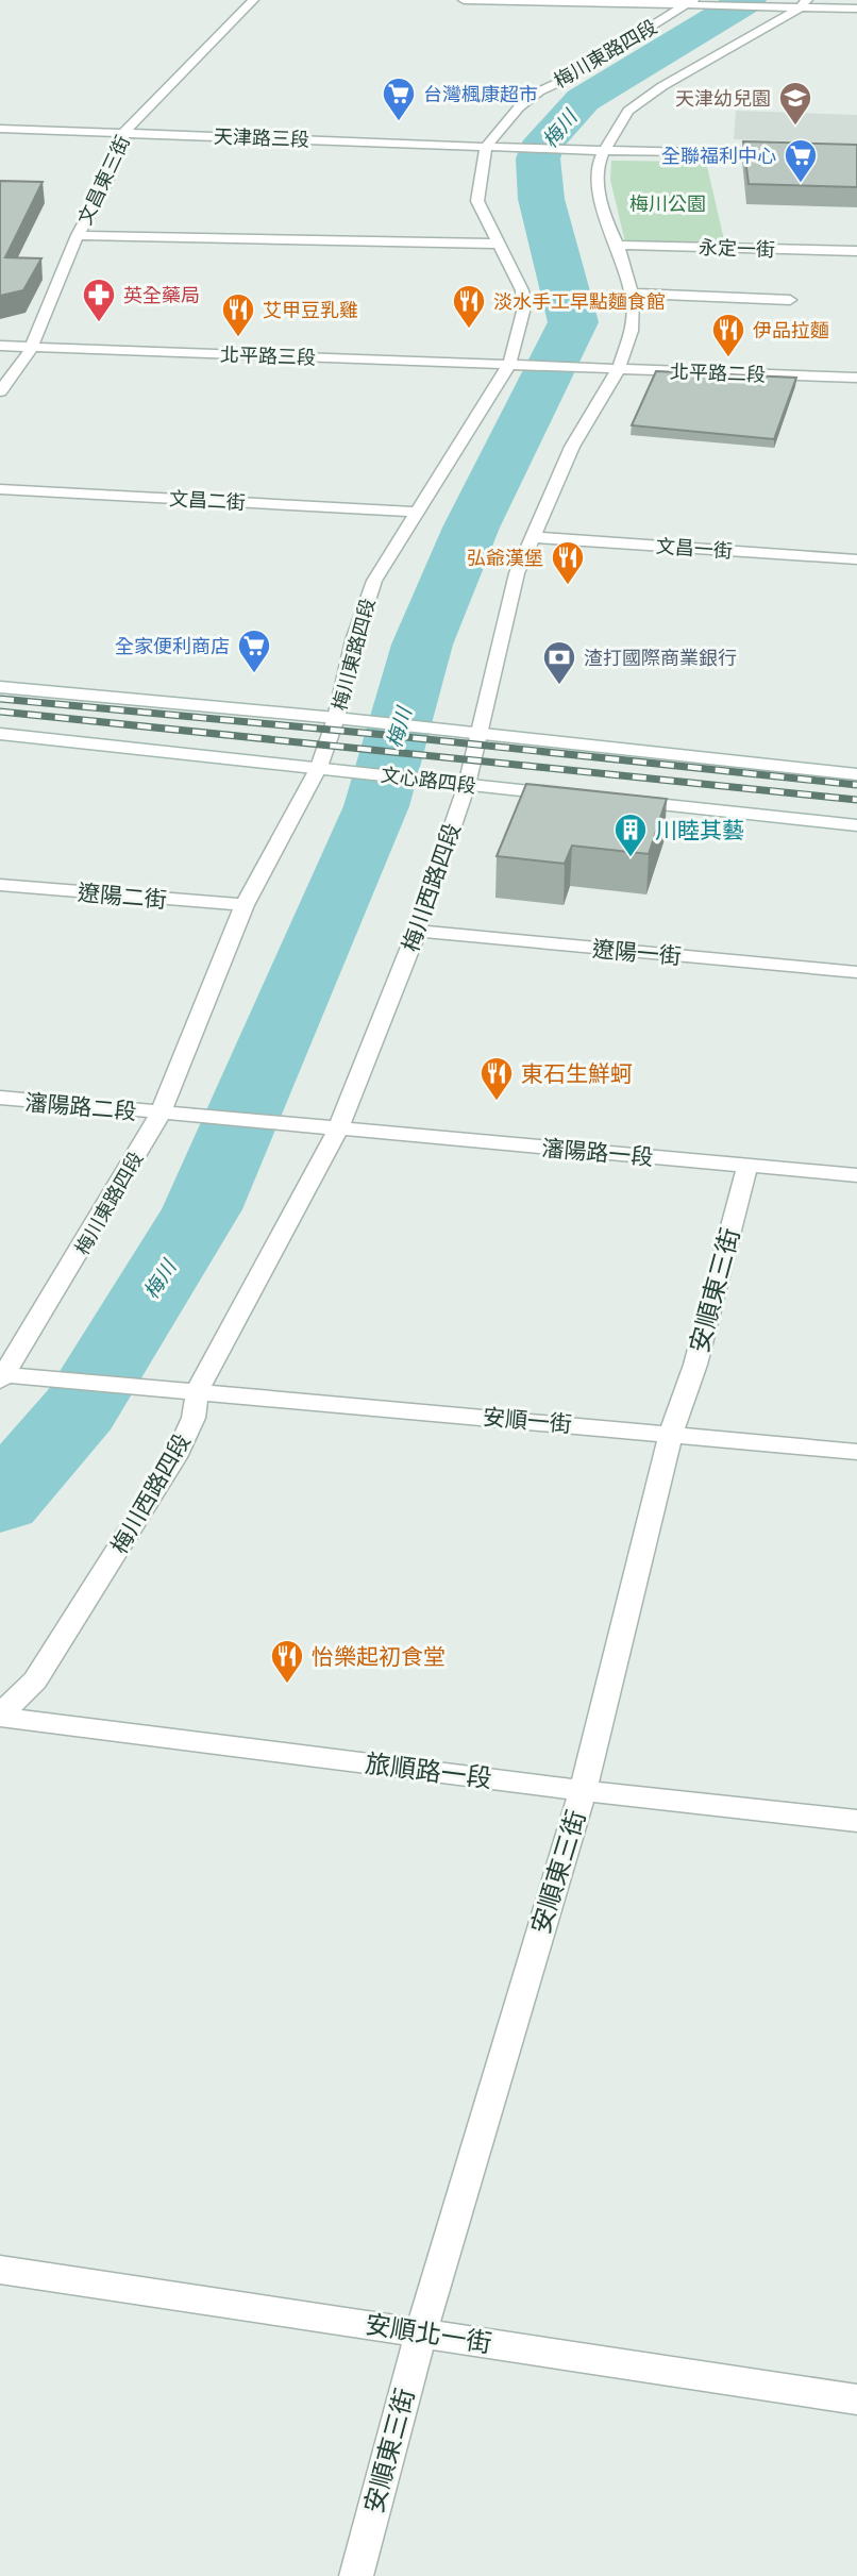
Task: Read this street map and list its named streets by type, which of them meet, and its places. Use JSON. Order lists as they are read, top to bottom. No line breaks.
{"streets":{"street":["梅川東路四段","天津路三段","文昌東三街","永定一街","北平路三段","北平路二段","文昌二街","文昌一街","文心路四段","梅川西路四段","遼陽二街","遼陽一街","瀋陽路二段","瀋陽路一段","安順東三街","安順一街","旅順路一段","安順北一街"]},"crossings":[["梅川東路四段","天津路三段"],["梅川東路四段","北平路三段"],["梅川東路四段","文昌二街"],["梅川東路四段","文心路四段"],["梅川東路四段","遼陽二街"],["梅川東路四段","瀋陽路二段"],["梅川東路四段","安順一街"],["天津路三段","文昌東三街"],["天津路三段","梅川西路四段"],["文昌東三街","北平路三段"],["永定一街","梅川西路四段"],["北平路三段","北平路二段"],["北平路二段","梅川西路四段"],["文昌一街","梅川西路四段"],["文心路四段","梅川西路四段"],["梅川西路四段","遼陽一街"],["梅川西路四段","瀋陽路二段"],["梅川西路四段","瀋陽路一段"],["梅川西路四段","安順一街"],["梅川西路四段","旅順路一段"],["瀋陽路二段","瀋陽路一段"],["瀋陽路一段","安順東三街"],["安順東三街","安順一街"],["安順東三街","旅順路一段"],["安順東三街","安順北一街"]],"water":["梅川"],"parks":["梅川公園"],"places":{"supermarket":["台灣楓康超市","全聯福利中心","全家便利商店"],"school or university":["天津幼兒園"],"pharmacy":["英全藥局"],"restaurant":["淡水手工早點麵食館","艾甲豆乳雞","伊品拉麵","弘爺漢堡","東石生鮮蚵","怡樂起初食堂"],"bank":["渣打國際商業銀行"],"building":["川睦其藝"]}}
